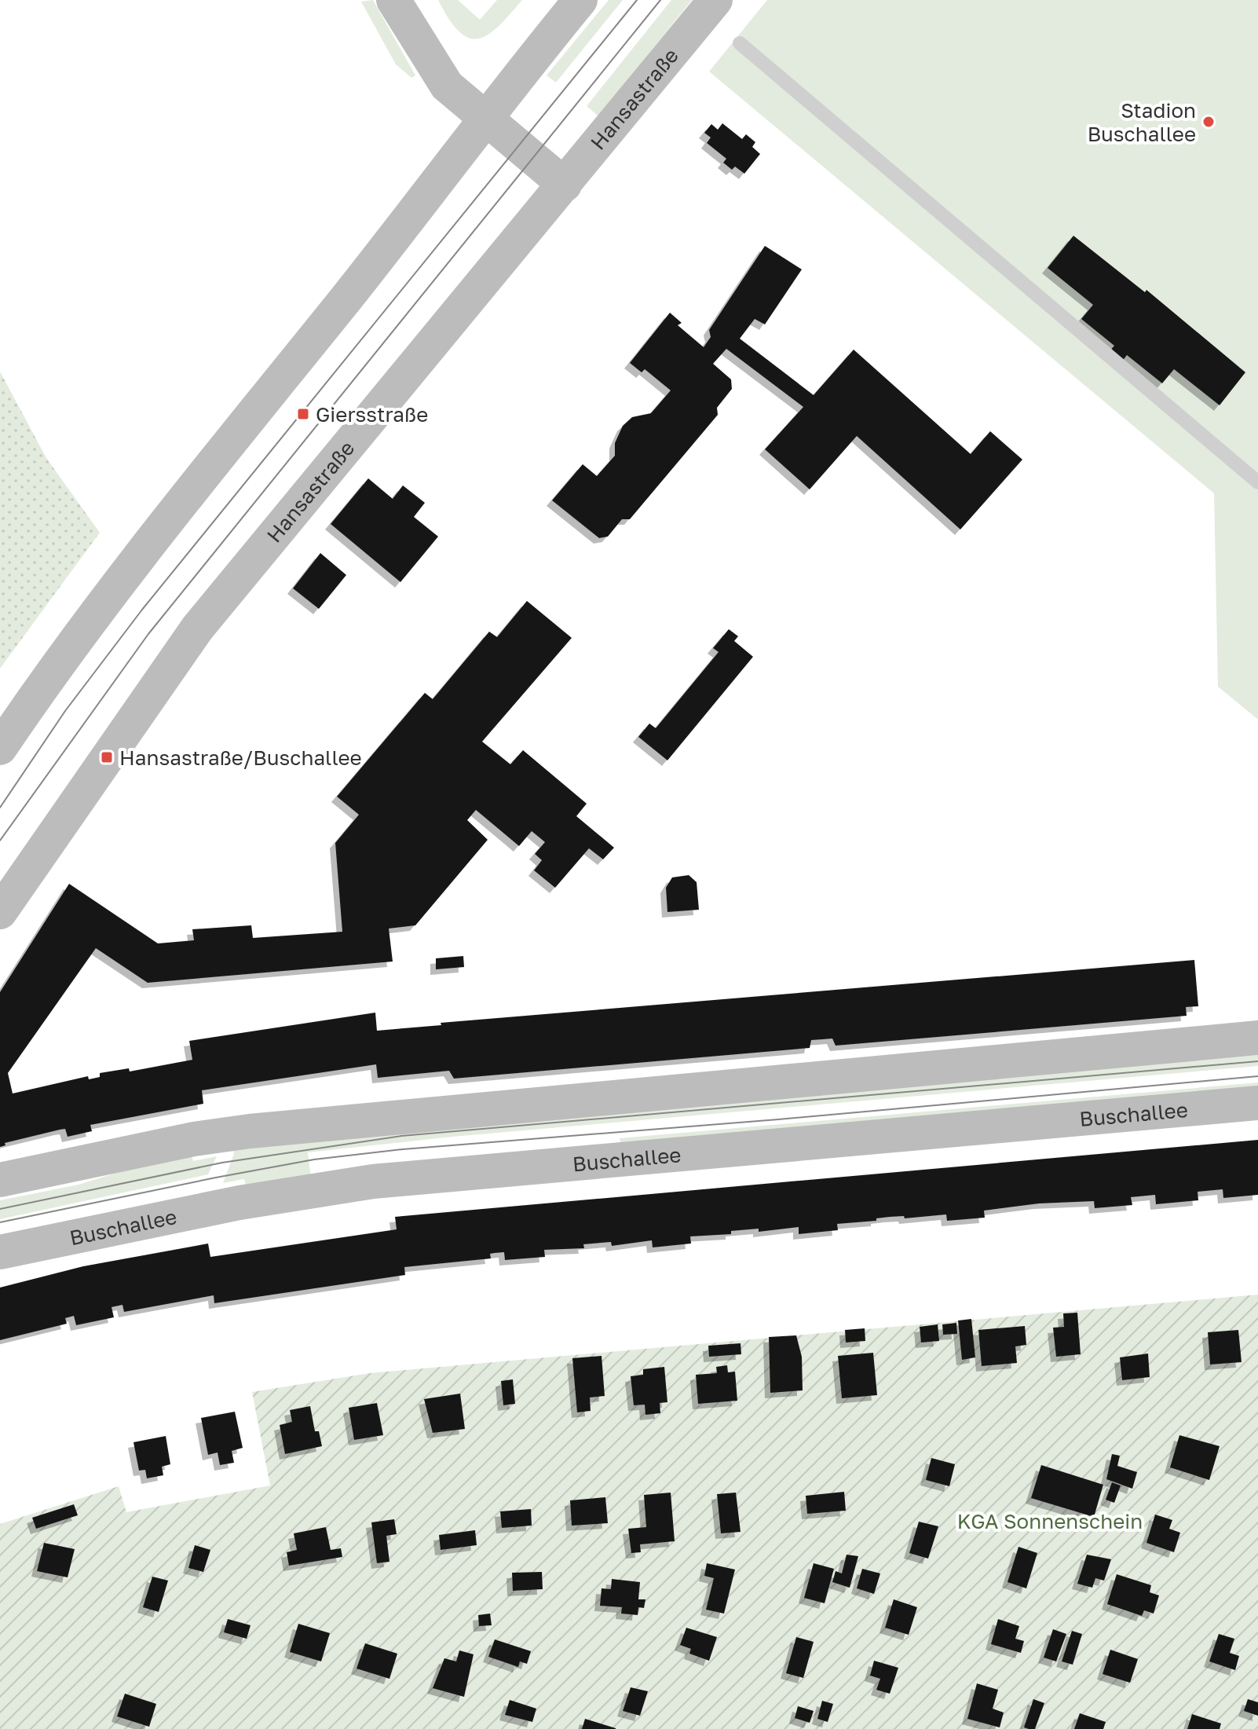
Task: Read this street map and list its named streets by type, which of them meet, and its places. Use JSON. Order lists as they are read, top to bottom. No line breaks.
{"streets":{"main road":["Hansastraße","Buschallee"]},"parks":["KGA Sonnenschein"],"places":{"other":["Stadion Buschallee"],"transit":["Giersstraße","Hansastraße/Buschallee"]}}
